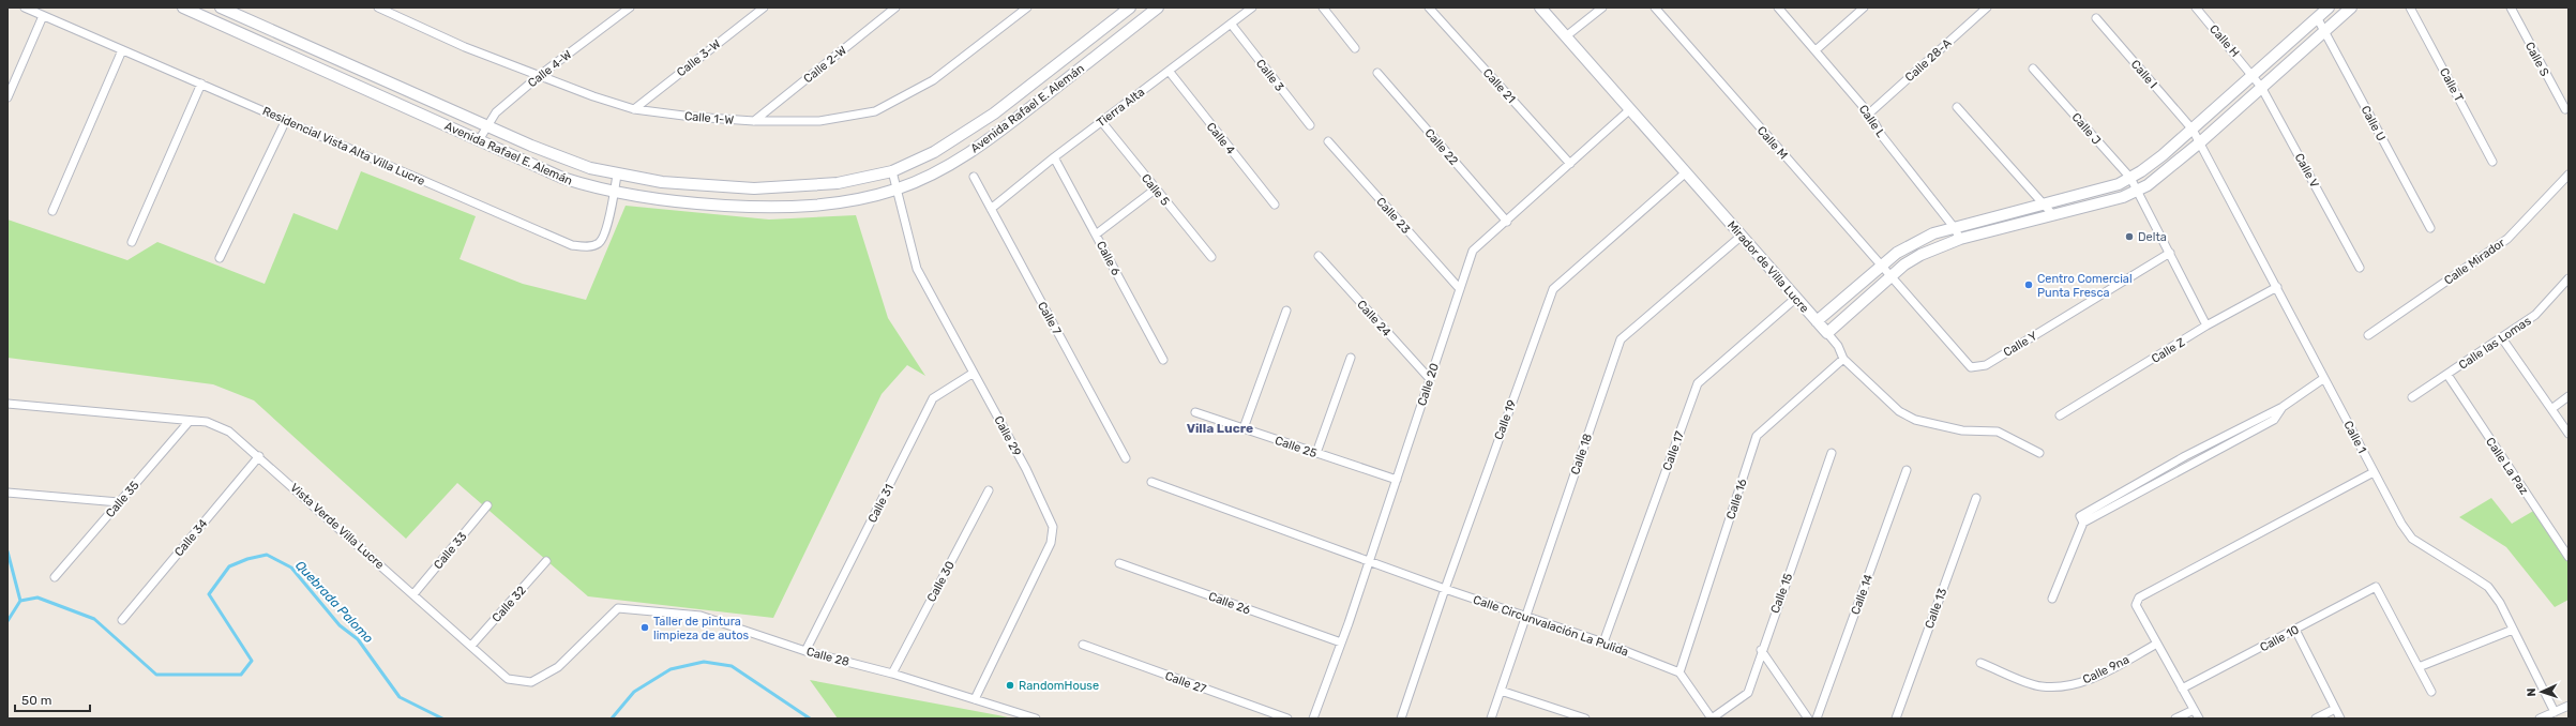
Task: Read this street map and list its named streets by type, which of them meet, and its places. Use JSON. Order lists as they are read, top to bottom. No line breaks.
{"streets":{"main road":["Avenida Rafael E. Alemán","Mirador de Villa Lucre"],"street":["Calle H","Calle 3-W","Calle S","Calle 28-A","Calle 2-W","Calle 4-W","Calle I","Calle 3","Calle T","Calle 21","Tierra Alta","Calle 1-W","Calle L","Calle U","Calle J","Calle 4","Calle M","Residencial Vista Alta Villa Lucre","Calle 22","Calle V","Calle 5","Calle 23","Calle 6","Calle Mirador","Calle 7","Calle 24","Calle las Lomas","Calle Y","Calle Z","Calle 20","Calle 19","Calle 29","Calle 1","Calle 25","Calle 17","Calle 18","Calle La Paz","Calle 35","Calle 16","Calle 31","Vista Verde Villa Lucre","Calle 34","Calle 33","Calle 30","Calle 15","Calle 14","Calle 26","Calle 32","Calle 13","Calle Circunvalación La Pulida","Calle 10","Calle 28","Calle 9na","Calle 27"]},"crossings":[["Calle H","Calle V"],["Calle 3-W","Calle 1-W"],["Calle 28-A","Calle L"],["Calle 2-W","Calle 1-W"],["Calle 4-W","Avenida Rafael E. Alemán"],["Calle 4-W","Calle 1-W"],["Calle I","Calle 1"],["Calle 3","Tierra Alta"],["Calle 21","Calle 20"],["Tierra Alta","Calle 4"],["Tierra Alta","Calle 5"],["Tierra Alta","Calle 6"],["Tierra Alta","Calle 7"],["Avenida Rafael E. Alemán","Residencial Vista Alta Villa Lucre"],["Avenida Rafael E. Alemán","Calle 29"],["Calle J","Calle Y"],["Calle J","Calle Z"],["Calle M","Calle Y"],["Calle 22","Calle 20"],["Calle 23","Calle 20"],["Mirador de Villa Lucre","Calle 20"],["Mirador de Villa Lucre","Calle 19"],["Mirador de Villa Lucre","Calle 17"],["Mirador de Villa Lucre","Calle 18"],["Mirador de Villa Lucre","Calle 16"],["Calle 24","Calle 20"],["Calle las Lomas","Calle La Paz"],["Calle Z","Calle 1"],["Calle 20","Calle 25"],["Calle 20","Calle 26"],["Calle 20","Calle Circunvalación La Pulida"],["Calle 19","Calle Circunvalación La Pulida"],["Calle 29","Calle 31"],["Calle 29","Calle 28"],["Calle 17","Calle Circunvalación La Pulida"],["Calle 18","Calle Circunvalación La Pulida"],["Calle 35","Vista Verde Villa Lucre"],["Calle 16","Calle Circunvalación La Pulida"],["Calle 31","Calle 28"],["Vista Verde Villa Lucre","Calle 34"],["Vista Verde Villa Lucre","Calle 33"],["Vista Verde Villa Lucre","Calle 32"],["Vista Verde Villa Lucre","Calle 28"],["Calle 30","Calle 28"]],"districts":["Villa Lucre"],"water":["Quebrada Palomo"],"places":["Delta","Centro Comercial Punta Fresca","Taller de pintura limpieza de autos","RandomHouse"],"scale_bar":"50 m","north":"left"}
